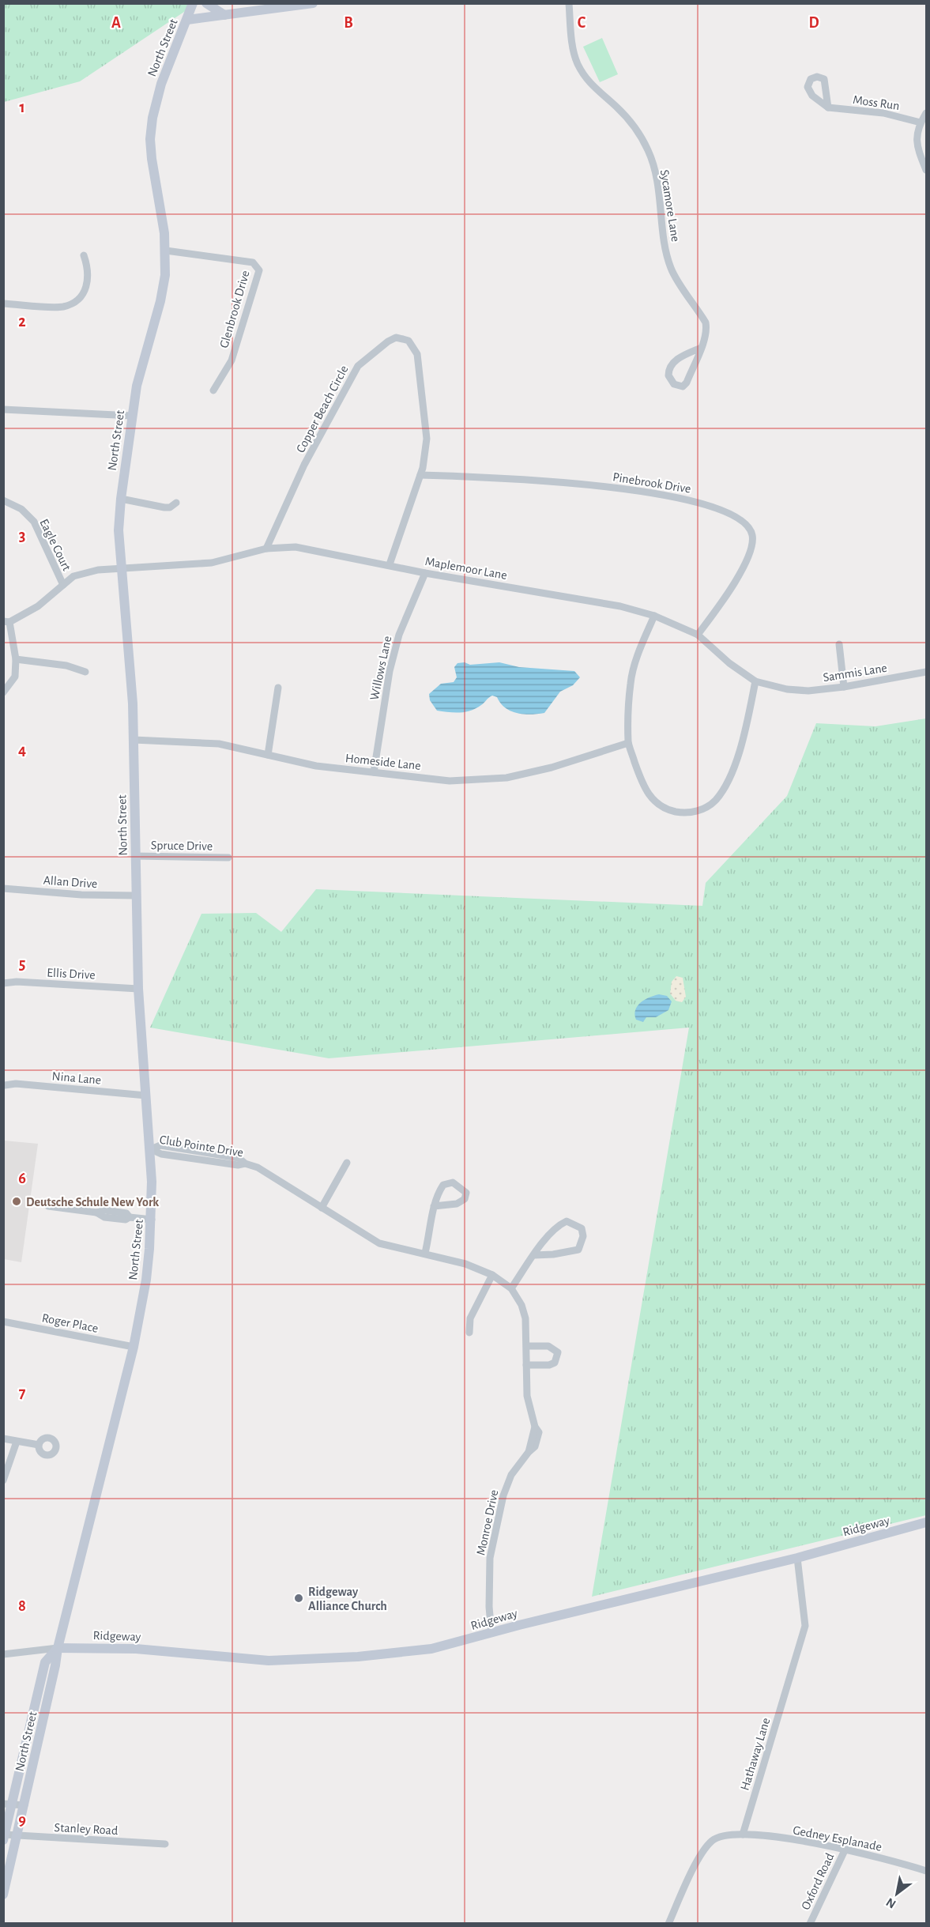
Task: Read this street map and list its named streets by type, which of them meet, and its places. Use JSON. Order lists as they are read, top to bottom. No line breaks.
{"streets":{"main road":["North Street","Ridgeway"],"street":["Moss Run","Sycamore Lane","Glenbrook Drive","Copper Beach Circle","Pinebrook Drive","Eagle Court","Maplemoor Lane","Willows Lane","Sammis Lane","Homeside Lane","Spruce Drive","Allan Drive","Ellis Drive","Nina Lane","Club Pointe Drive","Roger Place","Monroe Drive","Hathaway Lane","Stanley Road","Gedney Esplanade","Oxford Road"]},"crossings":[["North Street","Glenbrook Drive"],["North Street","Maplemoor Lane"],["North Street","Homeside Lane"],["North Street","Spruce Drive"],["North Street","Allan Drive"],["North Street","Ellis Drive"],["North Street","Nina Lane"],["North Street","Club Pointe Drive"],["North Street","Roger Place"],["North Street","Ridgeway"],["North Street","Stanley Road"],["Copper Beach Circle","Pinebrook Drive"],["Copper Beach Circle","Maplemoor Lane"],["Pinebrook Drive","Maplemoor Lane"],["Eagle Court","Maplemoor Lane"],["Maplemoor Lane","Willows Lane"],["Maplemoor Lane","Sammis Lane"],["Willows Lane","Homeside Lane"],["Club Pointe Drive","Monroe Drive"],["Monroe Drive","Ridgeway"],["Ridgeway","Hathaway Lane"],["Hathaway Lane","Gedney Esplanade"],["Gedney Esplanade","Oxford Road"]],"places":["Deutsche Schule New York","Ridgeway Alliance Church"],"north":"bottom left","grid":{"columns":["A","B","C","D"],"rows":["1","2","3","4","5","6","7","8","9"]}}
